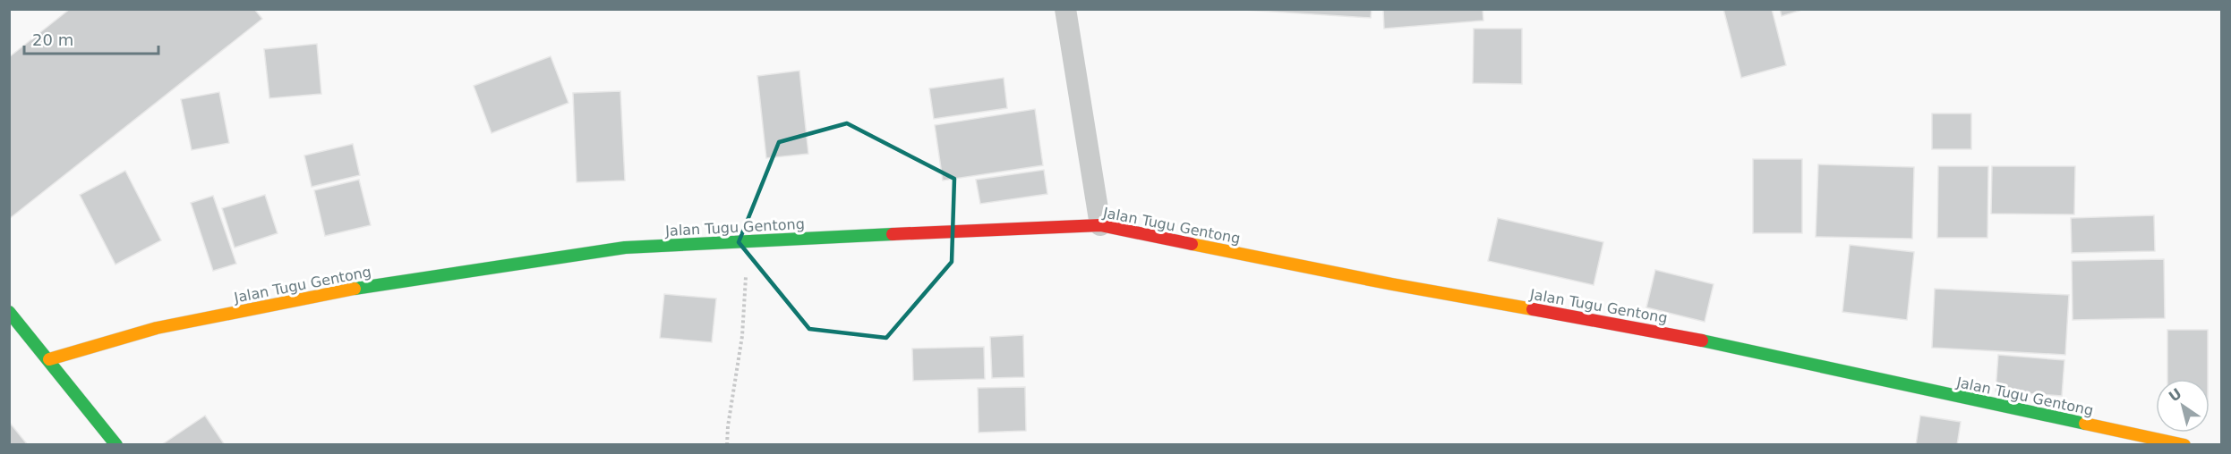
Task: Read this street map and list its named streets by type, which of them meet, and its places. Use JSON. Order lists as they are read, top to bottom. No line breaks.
{"streets":{"main road":["Jalan Tugu Gentong"]},"scale_bar":"20 m","north":"top left"}
